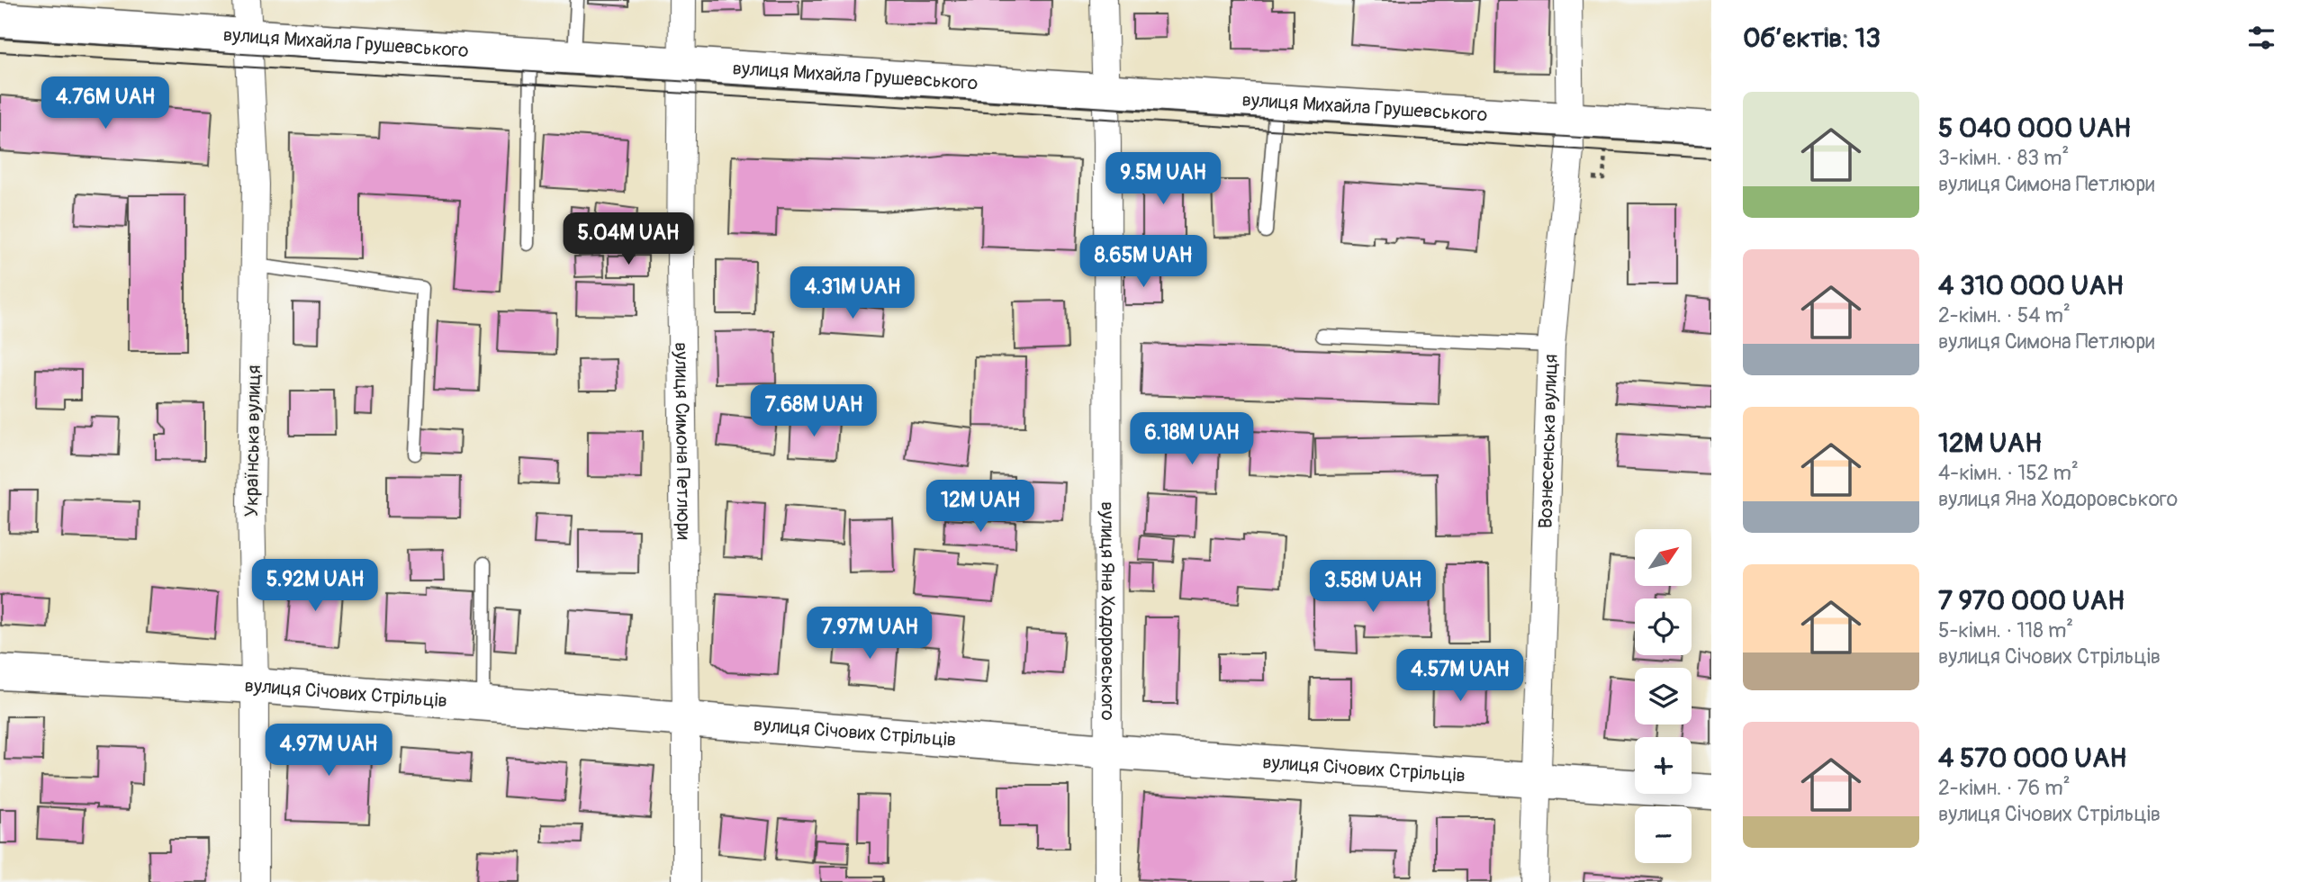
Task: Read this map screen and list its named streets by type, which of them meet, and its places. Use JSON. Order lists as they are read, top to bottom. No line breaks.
{"streets":{"main road":["вулиця Михайла Грушевського","вулиця Січових Стрільців"],"street":["Українська вулиця","вулиця Симона Петлюри","Вознесенська вулиця","вулиця Яна Ходоровського"]},"crossings":[["вулиця Михайла Грушевського","Українська вулиця"],["вулиця Михайла Грушевського","вулиця Симона Петлюри"],["вулиця Михайла Грушевського","Вознесенська вулиця"],["вулиця Михайла Грушевського","вулиця Яна Ходоровського"],["Українська вулиця","вулиця Січових Стрільців"],["вулиця Симона Петлюри","вулиця Січових Стрільців"],["Вознесенська вулиця","вулиця Січових Стрільців"],["вулиця Яна Ходоровського","вулиця Січових Стрільців"]],"north":"top right","page":{"heading":"Об’єктів: 13","list":[{"name":"5 040 000 UAH","note":"3-кімн. · 83 m² · вулиця Симона Петлюри"},{"name":"4 310 000 UAH","note":"2-кімн. · 54 m² · вулиця Симона Петлюри"},{"name":"12M UAH","note":"4-кімн. · 152 m² · вулиця Яна Ходоровського"},{"name":"7 970 000 UAH","note":"5-кімн. · 118 m² · вулиця Січових Стрільців"},{"name":"4 570 000 UAH","note":"2-кімн. · 76 m² · вулиця Січових Стрільців"}],"price":["4.76M UAH","9.5M UAH","5.04M UAH","8.65M UAH","4.31M UAH","7.68M UAH","6.18M UAH","12M UAH","5.92M UAH","3.58M UAH","7.97M UAH","4.57M UAH","4.97M UAH"],"map_buttons":["+","−"]}}
